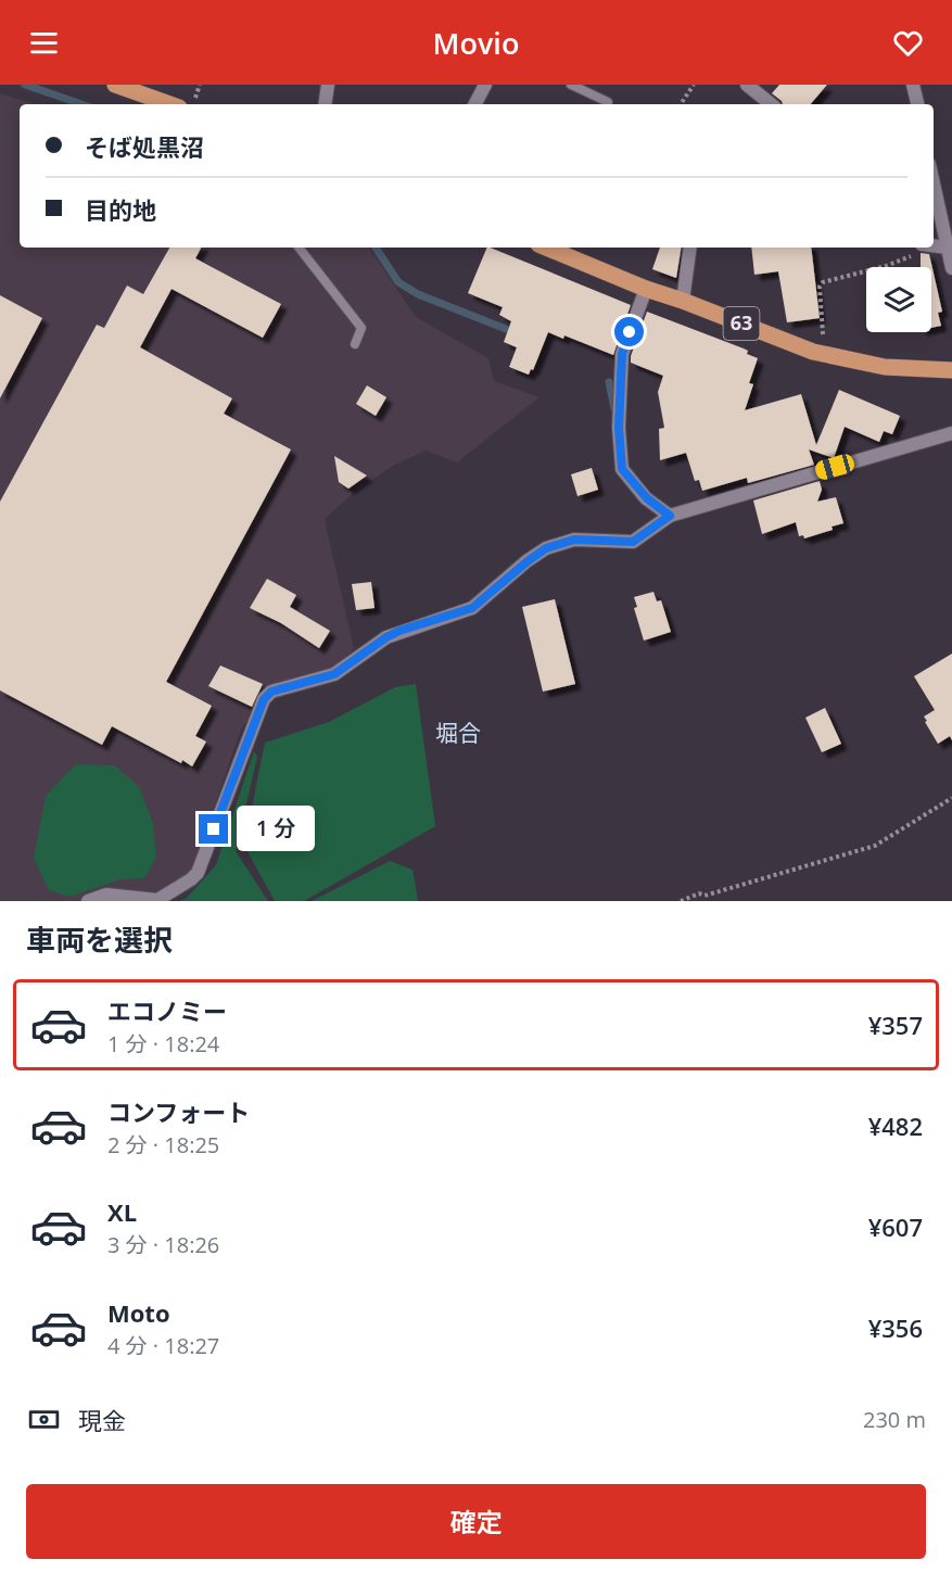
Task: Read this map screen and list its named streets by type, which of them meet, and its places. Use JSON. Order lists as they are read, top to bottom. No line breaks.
{"streets":{"main road":["63"]},"districts":["堀合"],"page":{"header":"Movio","banner":["そば処黒沼","目的地"],"bubble":"1 分","heading":"車両を選択","list":[{"name":"エコノミー","note":"1 分 · 18:24","value":"¥357"},{"name":"コンフォート","note":"2 分 · 18:25","value":"¥482"},{"name":"XL","note":"3 分 · 18:26","value":"¥607"},{"name":"Moto","note":"4 分 · 18:27","value":"¥356"}],"pay":["現金","230 m"],"buttons":"確定"}}
